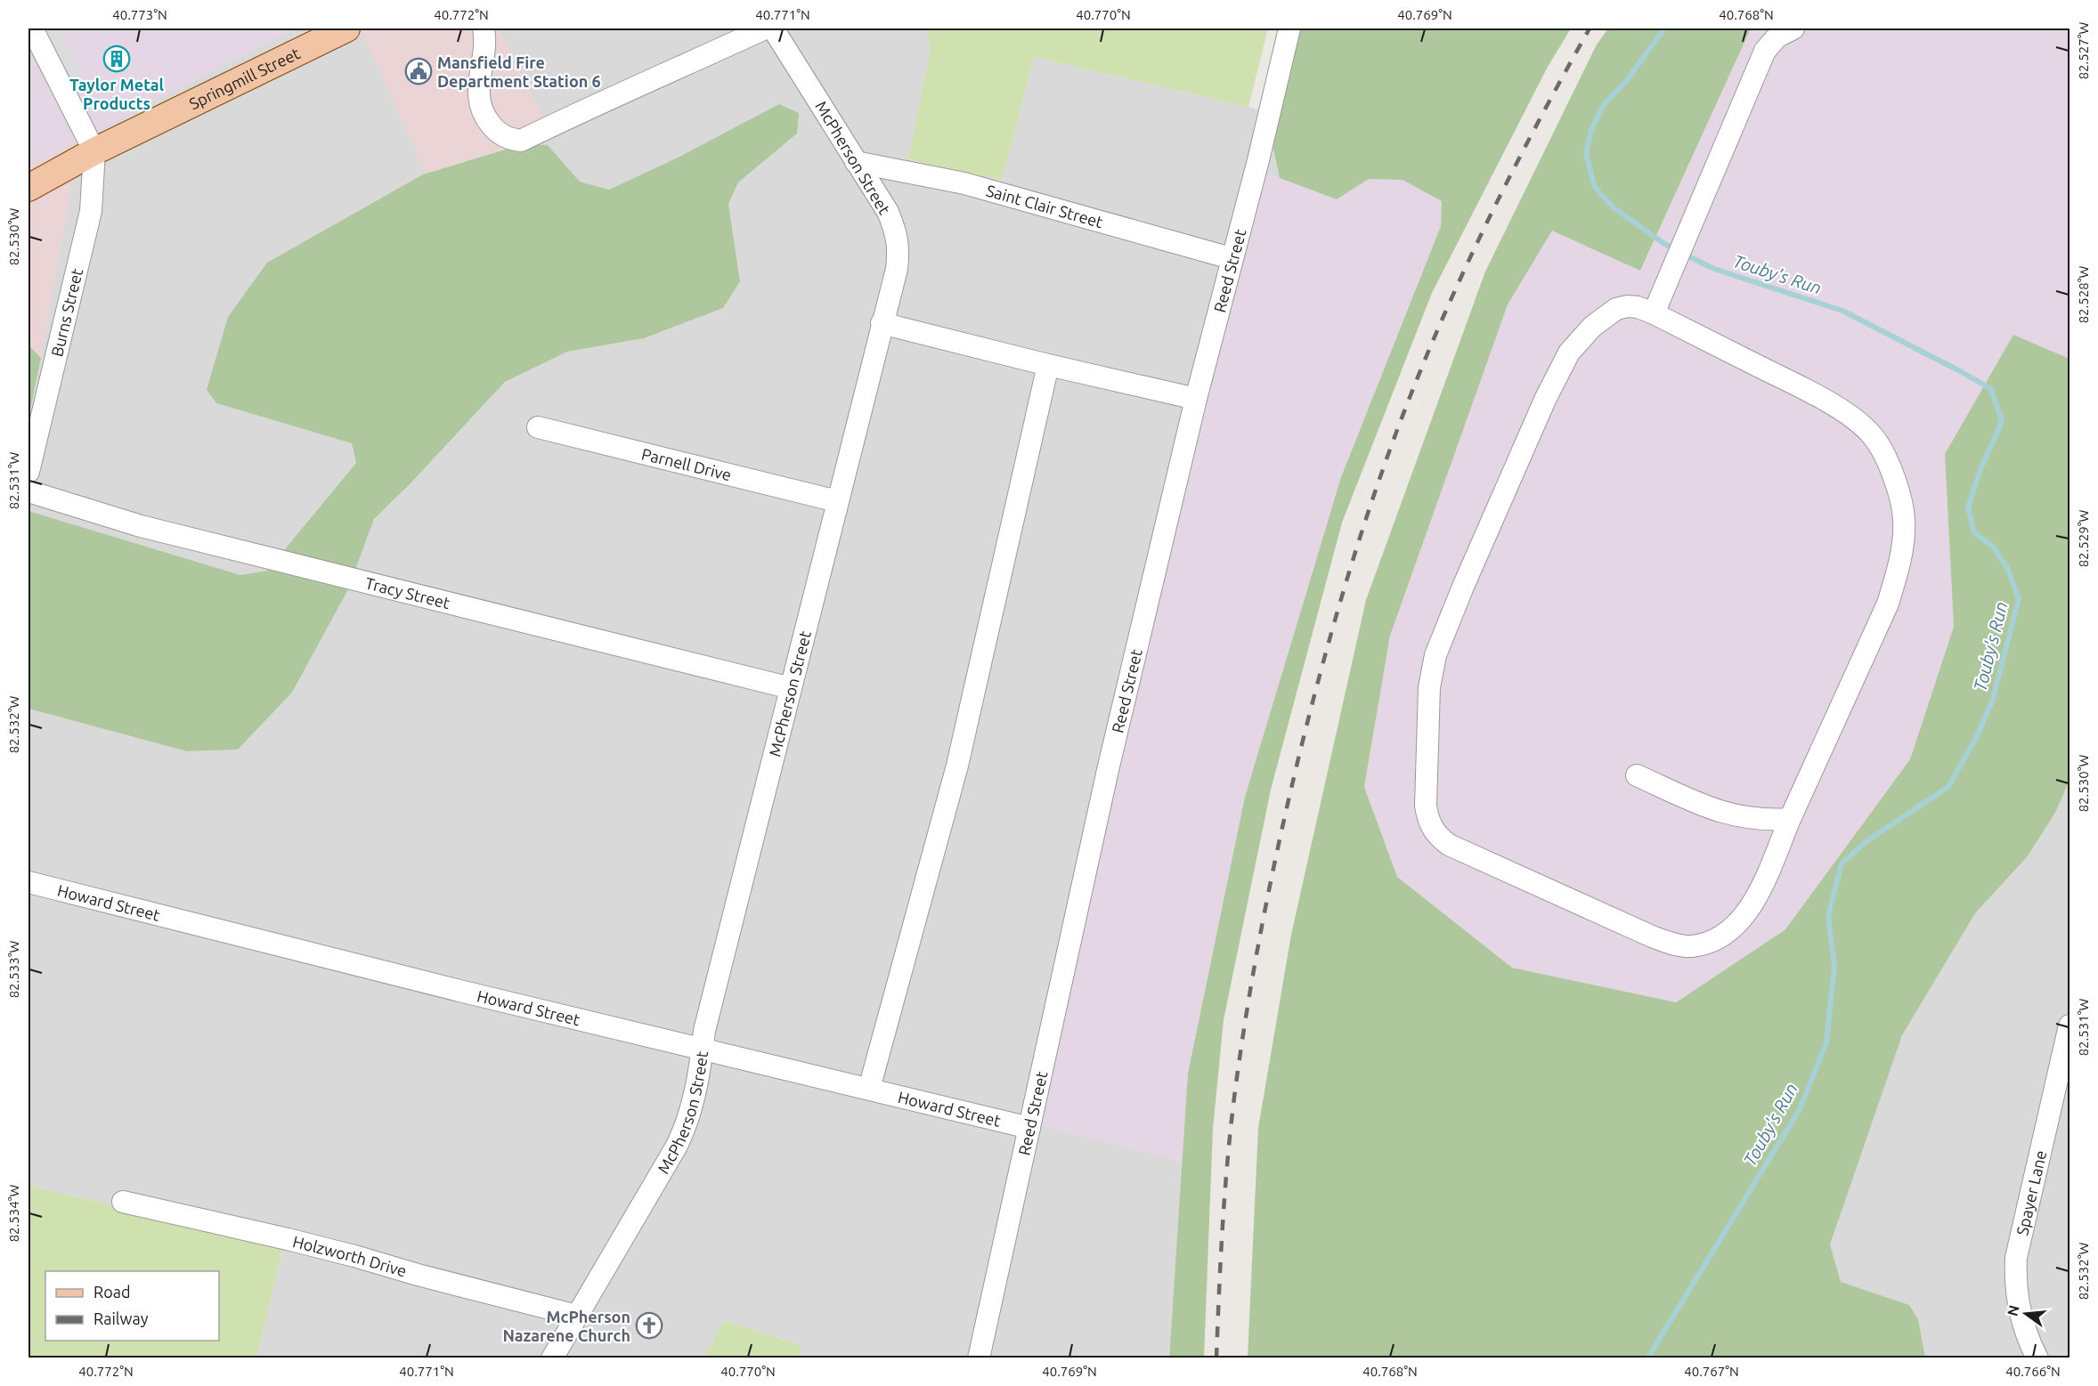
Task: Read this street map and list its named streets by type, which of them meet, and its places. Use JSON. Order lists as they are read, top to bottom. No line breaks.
{"streets":{"main road":["Springmill Street"],"street":["McPherson Street","Saint Clair Street","Reed Street","Burns Street","Parnell Drive","Tracy Street","Howard Street","Spayer Lane","Holzworth Drive"]},"crossings":[["Springmill Street","Burns Street"],["McPherson Street","Saint Clair Street"],["McPherson Street","Parnell Drive"],["McPherson Street","Tracy Street"],["McPherson Street","Howard Street"],["McPherson Street","Holzworth Drive"],["Saint Clair Street","Reed Street"],["Reed Street","Howard Street"]],"water":["Touby's Run"],"places":{"building":["Taylor Metal Products"],"public building":["Mansfield Fire Department Station 6"],"church":["McPherson Nazarene Church"]},"legend":["Road","Railway"],"north":"left","coordinates":["40.773°N","40.772°N","40.771°N","40.770°N","40.769°N","40.768°N","82.527°W","82.530°W","82.528°W","82.531°W","82.529°W","82.532°W","82.533°W","82.534°W","40.767°N","40.766°N"]}
